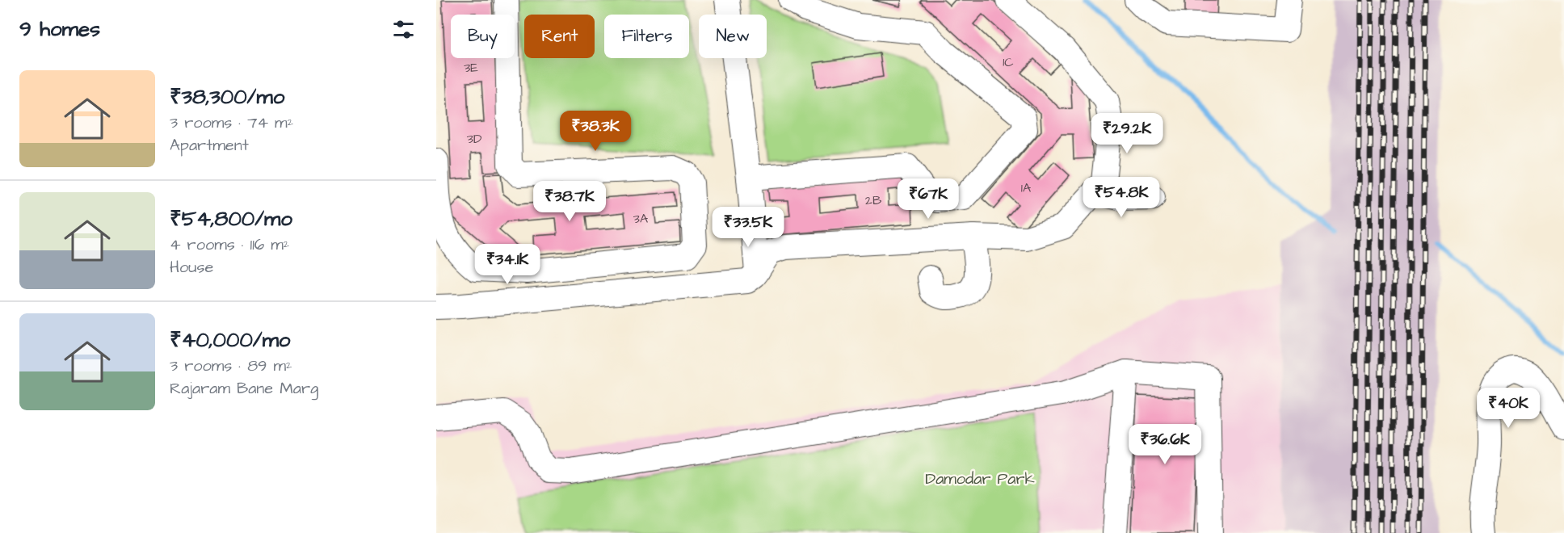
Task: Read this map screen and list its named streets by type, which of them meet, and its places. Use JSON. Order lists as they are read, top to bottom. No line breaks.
{"parks":["Damodar Park"],"house_numbers":["1C","3E","3D","1A","2B","3A"],"page":{"heading":"9 homes","chip":["Buy","Rent","Filters","New"],"list":[{"name":"₹38,300/mo","note":"3 rooms · 74 m² · Apartment"},{"name":"₹54,800/mo","note":"4 rooms · 116 m² · House"},{"name":"₹40,000/mo","note":"3 rooms · 89 m² · Rajaram Bane Marg"}],"price":["₹38.3K","₹29.2K","₹54.8K","₹67K","₹38.7K","₹33.5K","₹34.1K","₹40K","₹36.6K"]}}
